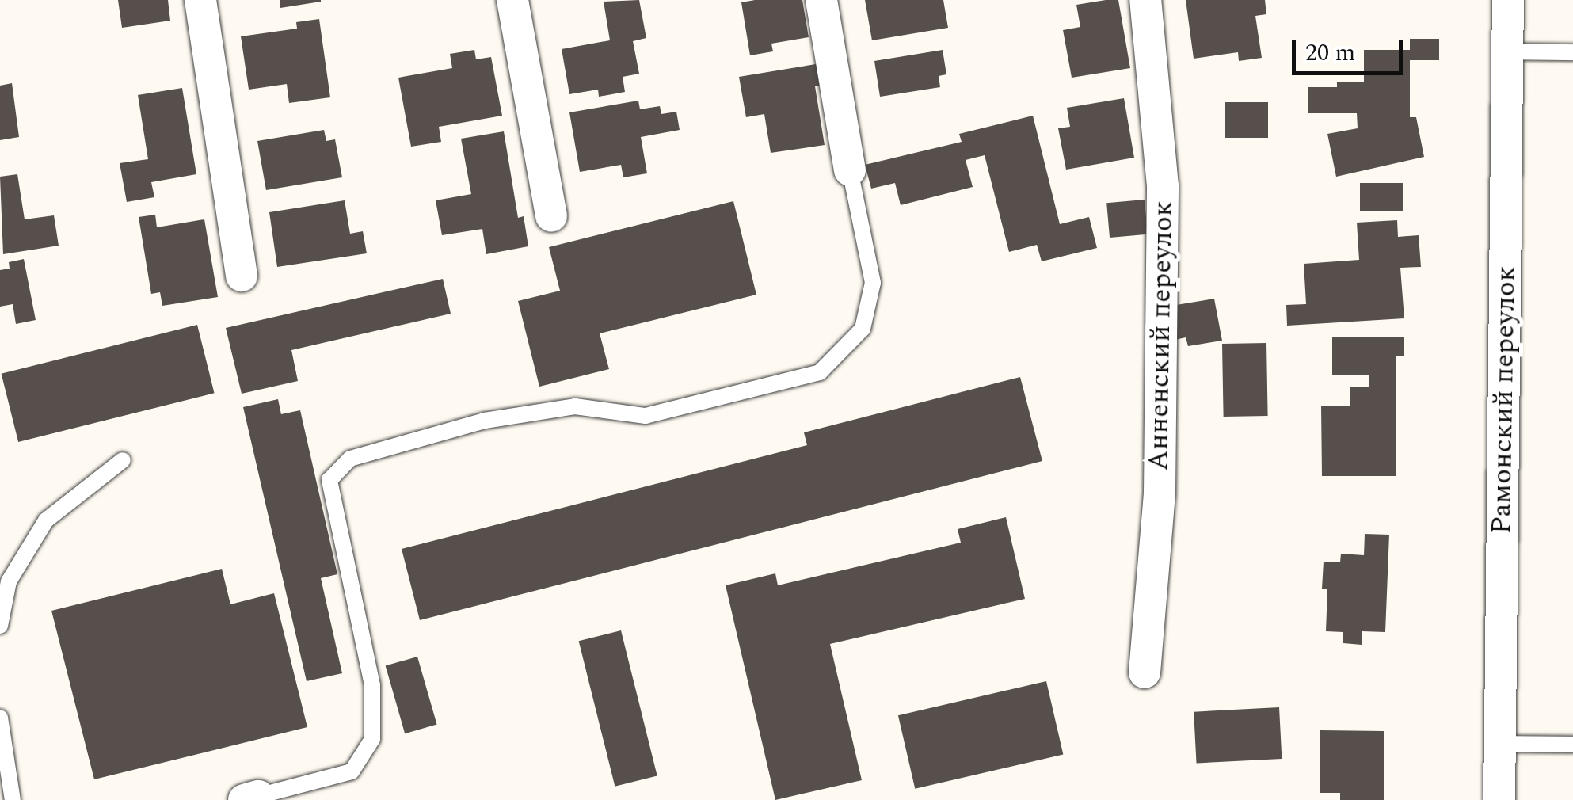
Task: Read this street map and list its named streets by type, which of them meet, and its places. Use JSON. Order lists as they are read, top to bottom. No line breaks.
{"streets":{"street":["Анненский переулок","Рамонский переулок"]},"scale_bar":"20 m"}
